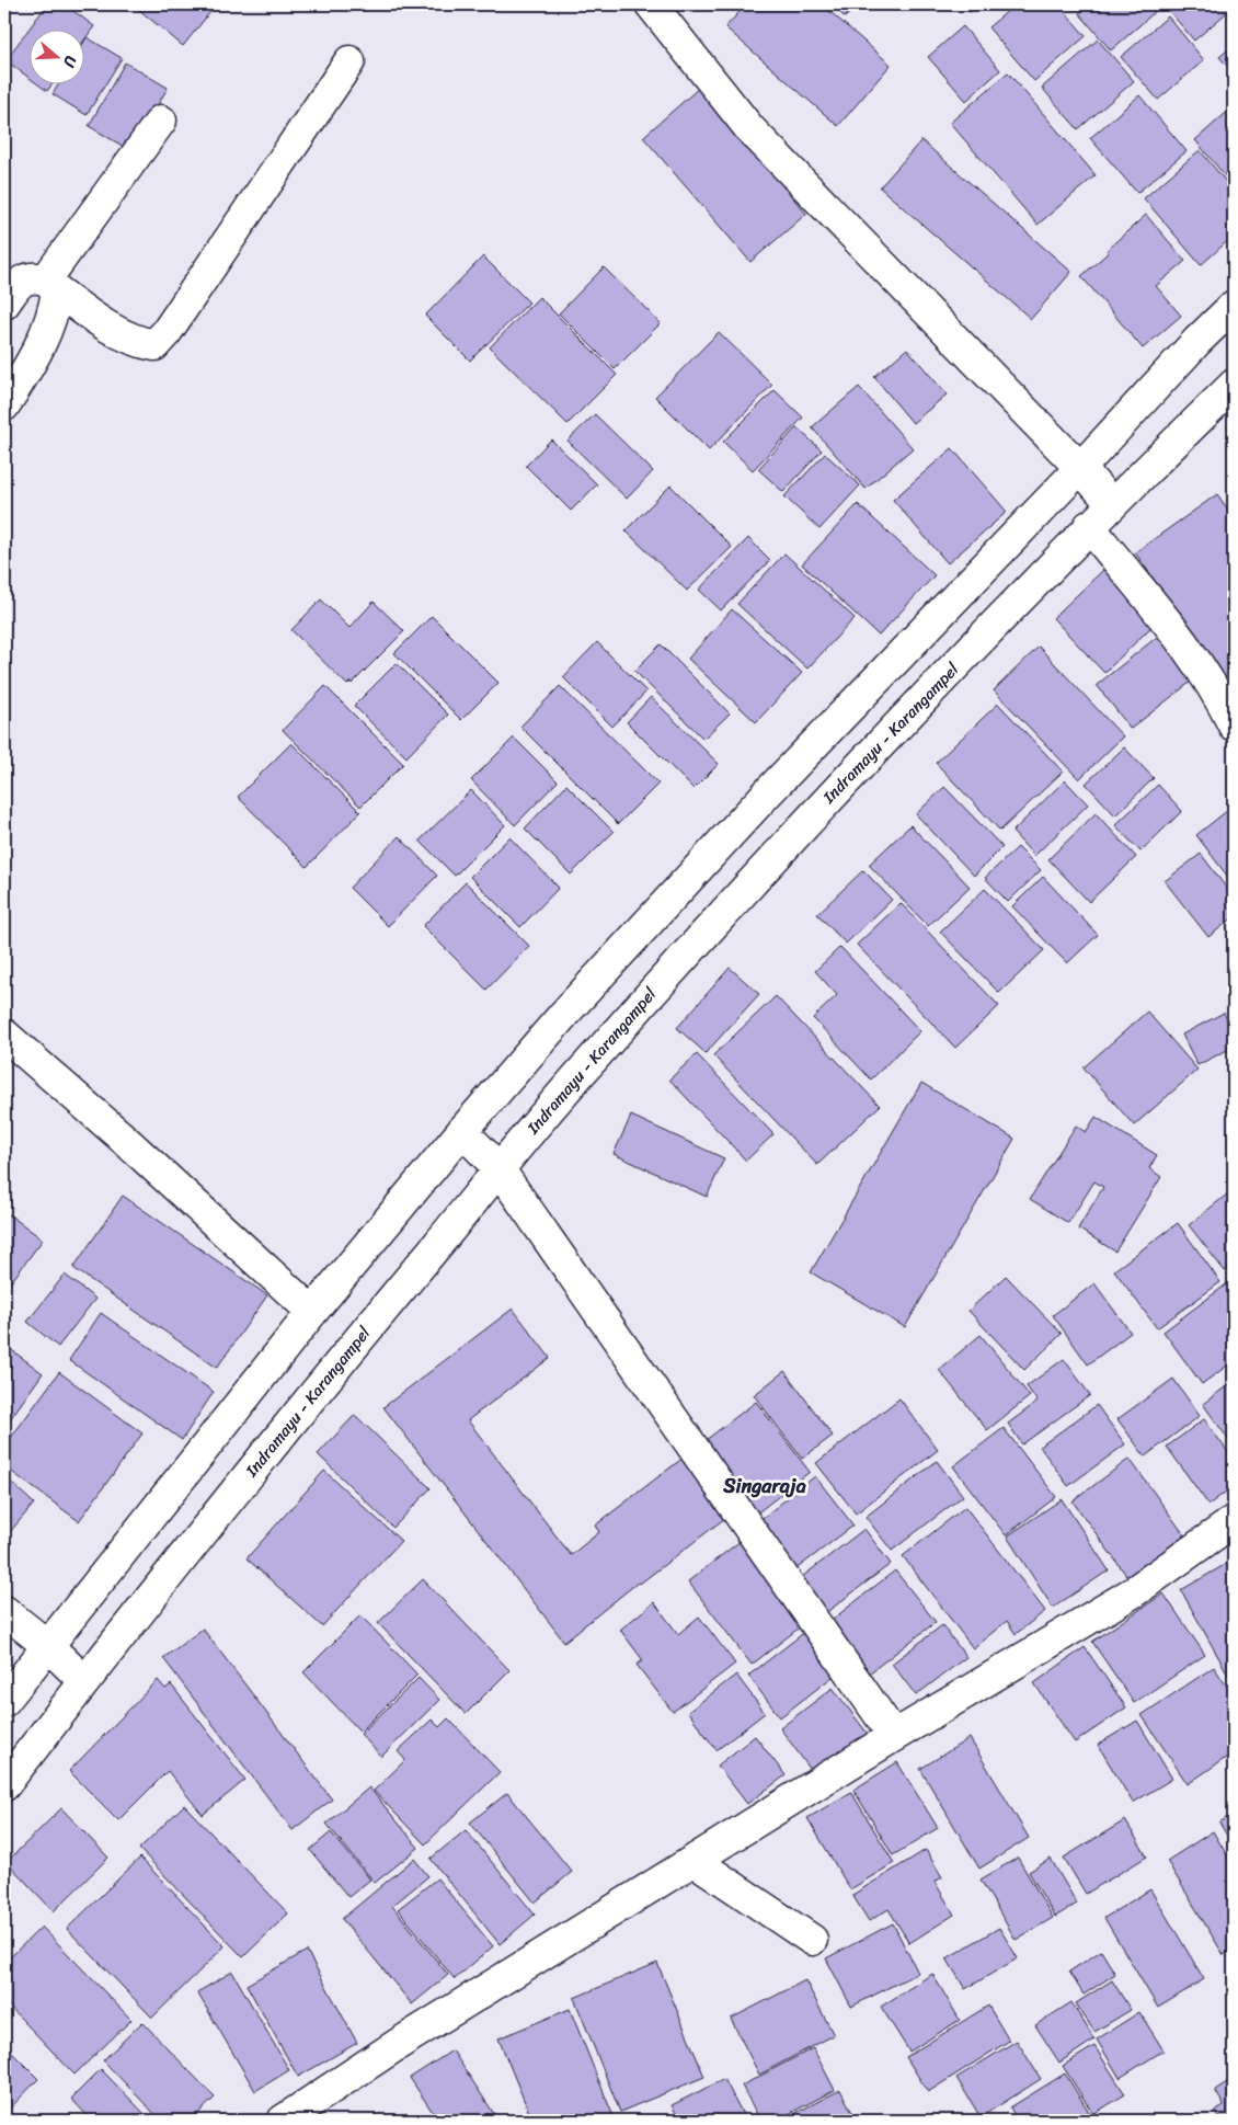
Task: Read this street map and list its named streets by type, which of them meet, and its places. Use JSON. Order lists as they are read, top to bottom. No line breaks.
{"streets":{"street":["Indramayu - Karangampel"]},"districts":["Singaraja"],"north":"right"}
